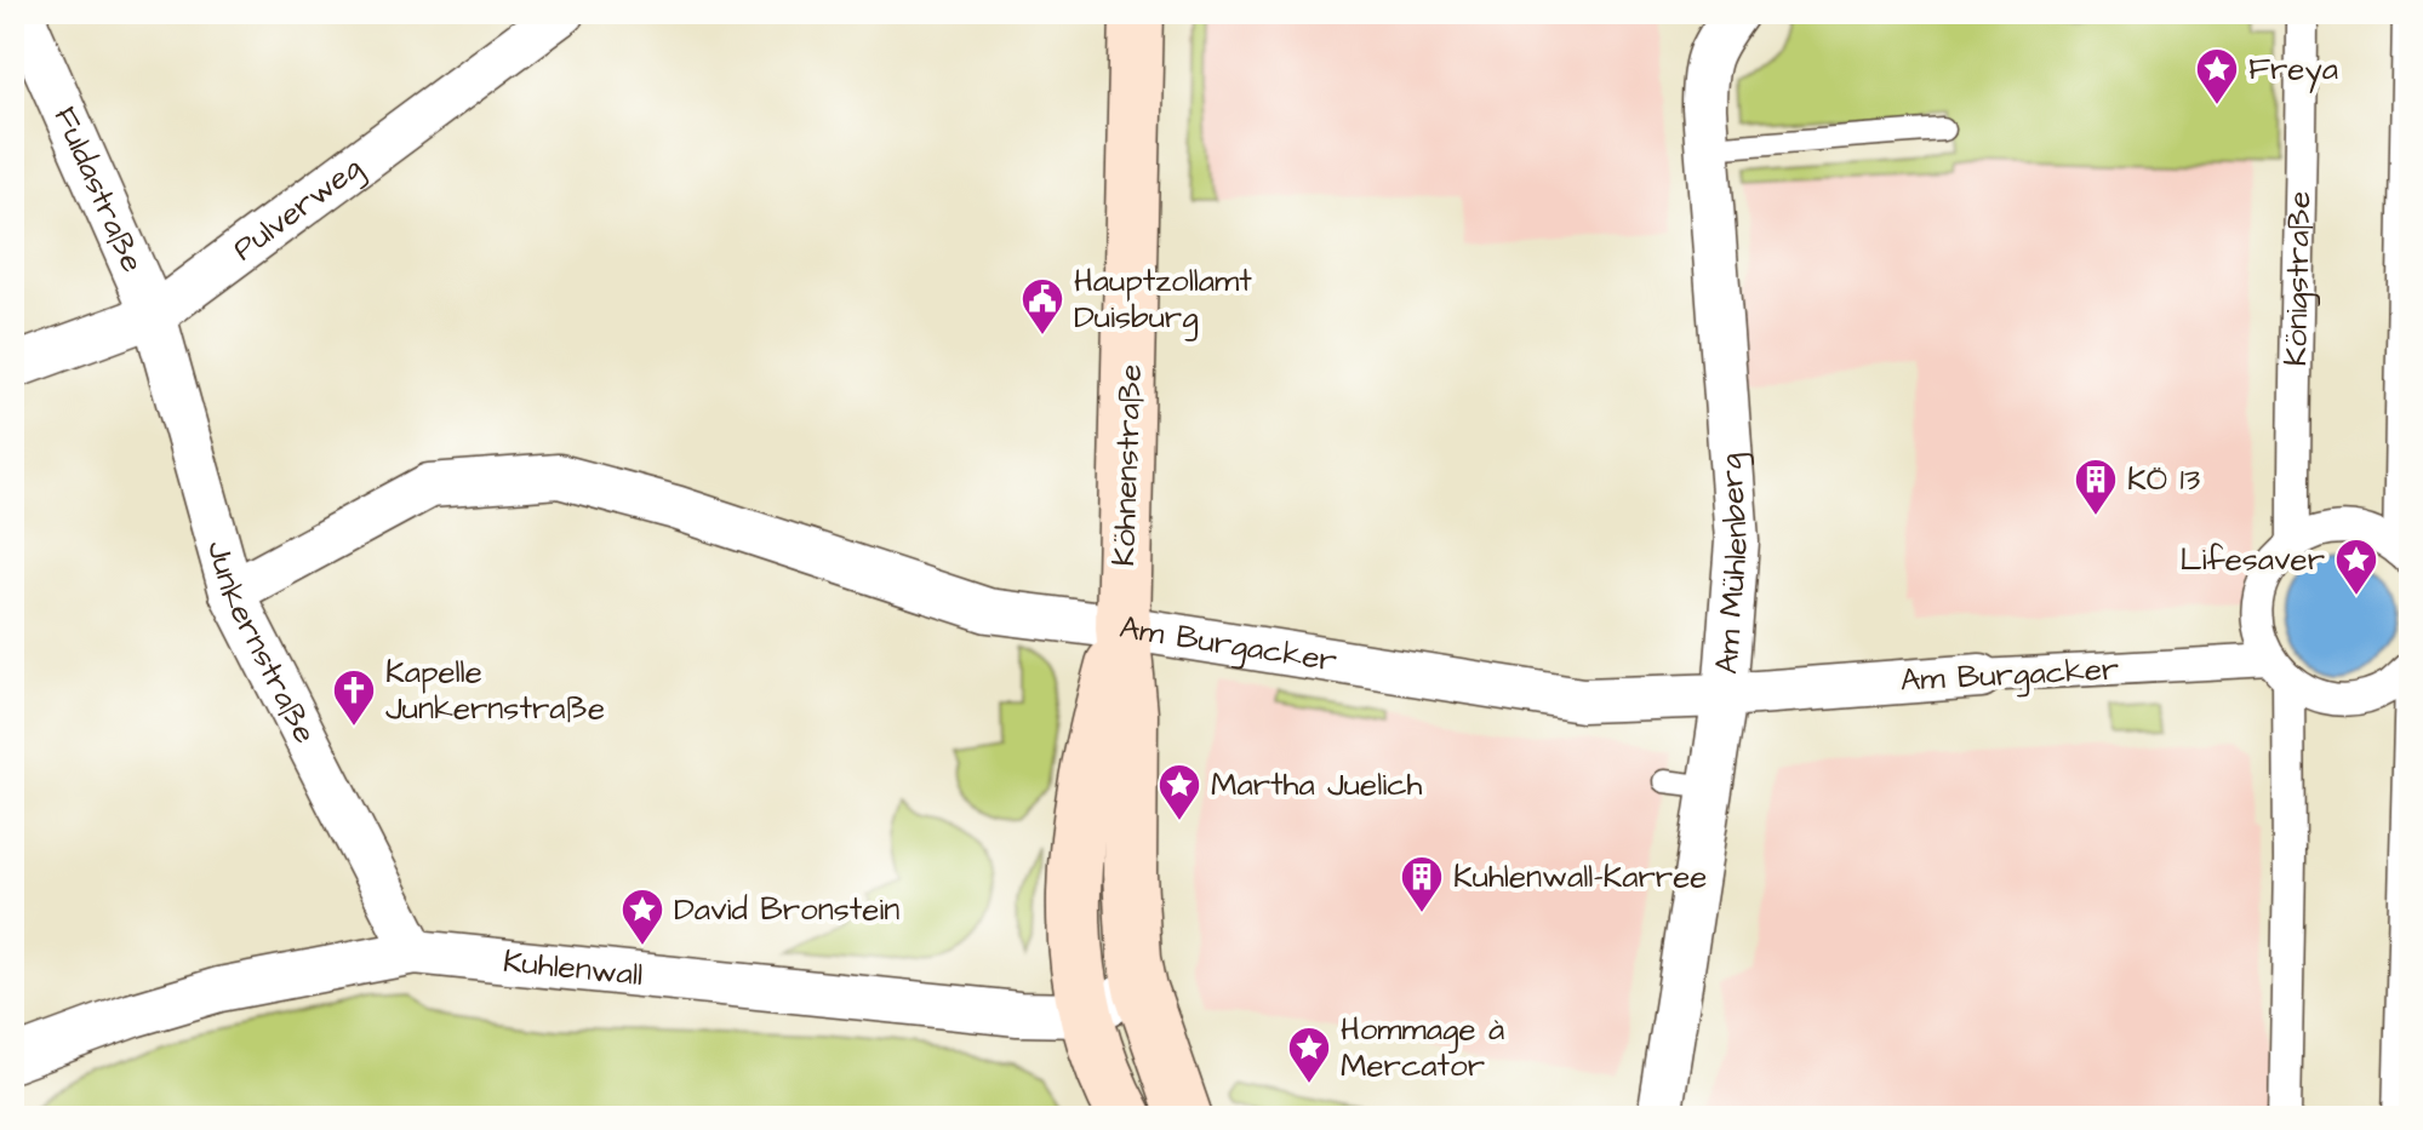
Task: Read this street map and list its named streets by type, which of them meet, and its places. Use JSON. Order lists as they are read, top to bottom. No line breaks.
{"streets":{"main road":["Köhnenstraße"],"street":["Fuldastraße","Pulverweg","Königstraße","Am Mühlenberg","Junkernstraße","Am Burgacker","Kuhlenwall"]},"crossings":[["Fuldastraße","Pulverweg"],["Fuldastraße","Junkernstraße"],["Pulverweg","Junkernstraße"],["Köhnenstraße","Am Burgacker"],["Köhnenstraße","Kuhlenwall"],["Am Mühlenberg","Am Burgacker"],["Junkernstraße","Am Burgacker"],["Junkernstraße","Kuhlenwall"]],"places":{"place":["Freya","Lifesaver","Martha Juelich","David Bronstein","Hommage à Mercator"],"public building":["Hauptzollamt Duisburg"],"building":["KÖ 13","Kuhlenwall-Karree"],"church":["Kapelle Junkernstraße"]}}
